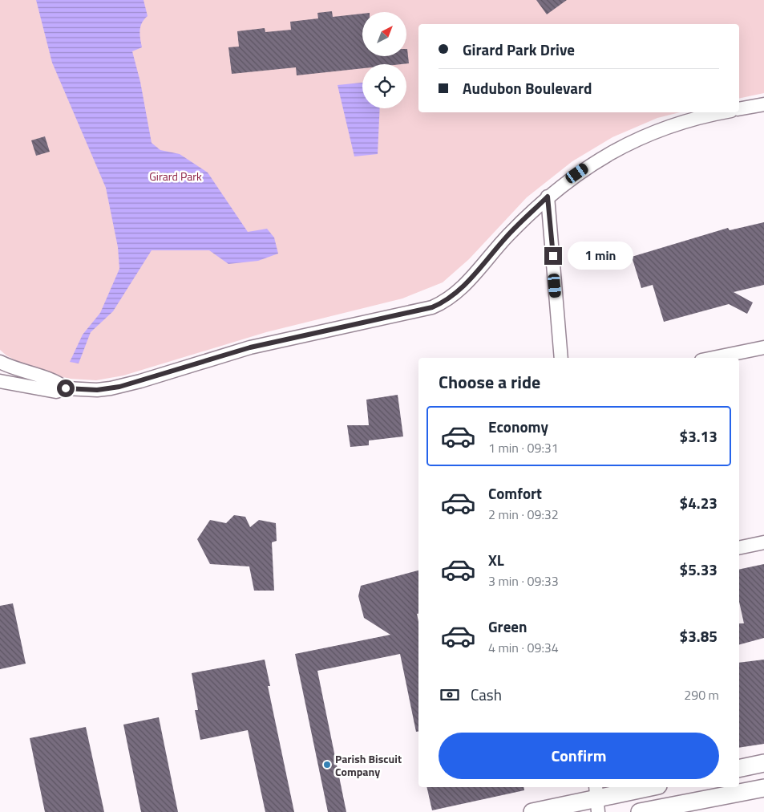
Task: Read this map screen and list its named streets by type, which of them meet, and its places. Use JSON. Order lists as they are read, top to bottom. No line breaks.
{"parks":["Girard Park"],"places":["Parish Biscuit Company"],"north":"top right","page":{"banner":["Girard Park Drive","Audubon Boulevard"],"bubble":"1 min","heading":"Choose a ride","list":[{"name":"Economy","note":"1 min · 09:31","value":"$3.13"},{"name":"Comfort","note":"2 min · 09:32","value":"$4.23"},{"name":"XL","note":"3 min · 09:33","value":"$5.33"},{"name":"Green","note":"4 min · 09:34","value":"$3.85"}],"pay":["Cash","290 m"],"buttons":"Confirm"}}
